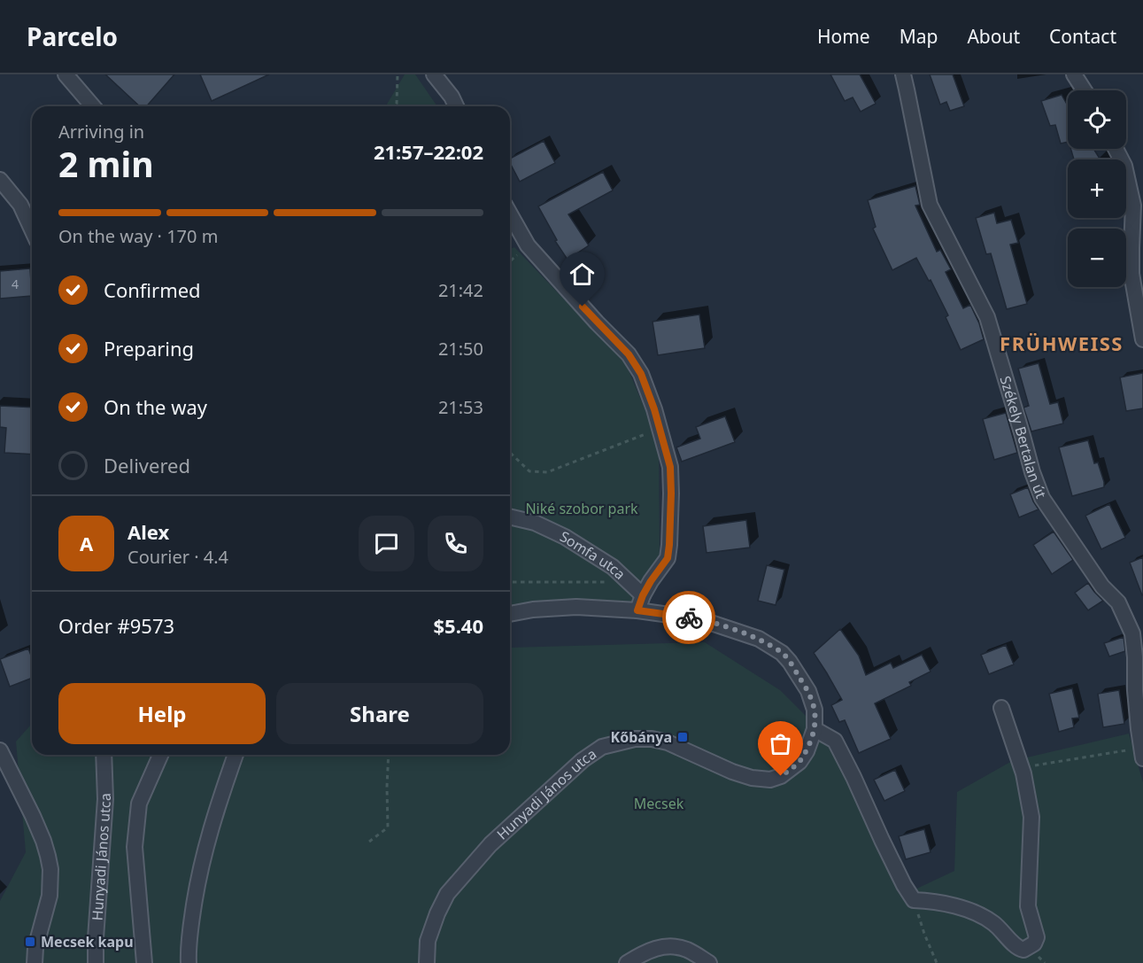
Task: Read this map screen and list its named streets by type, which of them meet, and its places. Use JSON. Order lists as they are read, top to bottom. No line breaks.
{"streets":{"street":["Székely Bertalan út","Somfa utca","Hunyadi János utca"]},"districts":["FRÜHWEISS"],"parks":["Niké szobor park","Mecsek"],"places":{"transit":["Kőbánya","Mecsek kapu"]},"house_numbers":["4"],"page":{"header":"Parcelo","nav":["Home","Map","About","Contact"],"map_buttons":["+","−"],"heading":["2 min","Arriving in","21:57–22:02"],"panel":["Alex","Courier · 4.4","Order #9573","$5.40"],"bar":"On the way · 170 m","list":[["Confirmed","21:42"],["Preparing","21:50"],["On the way","21:53"],"Delivered"],"round":"A","buttons":["Help","Share"]}}
